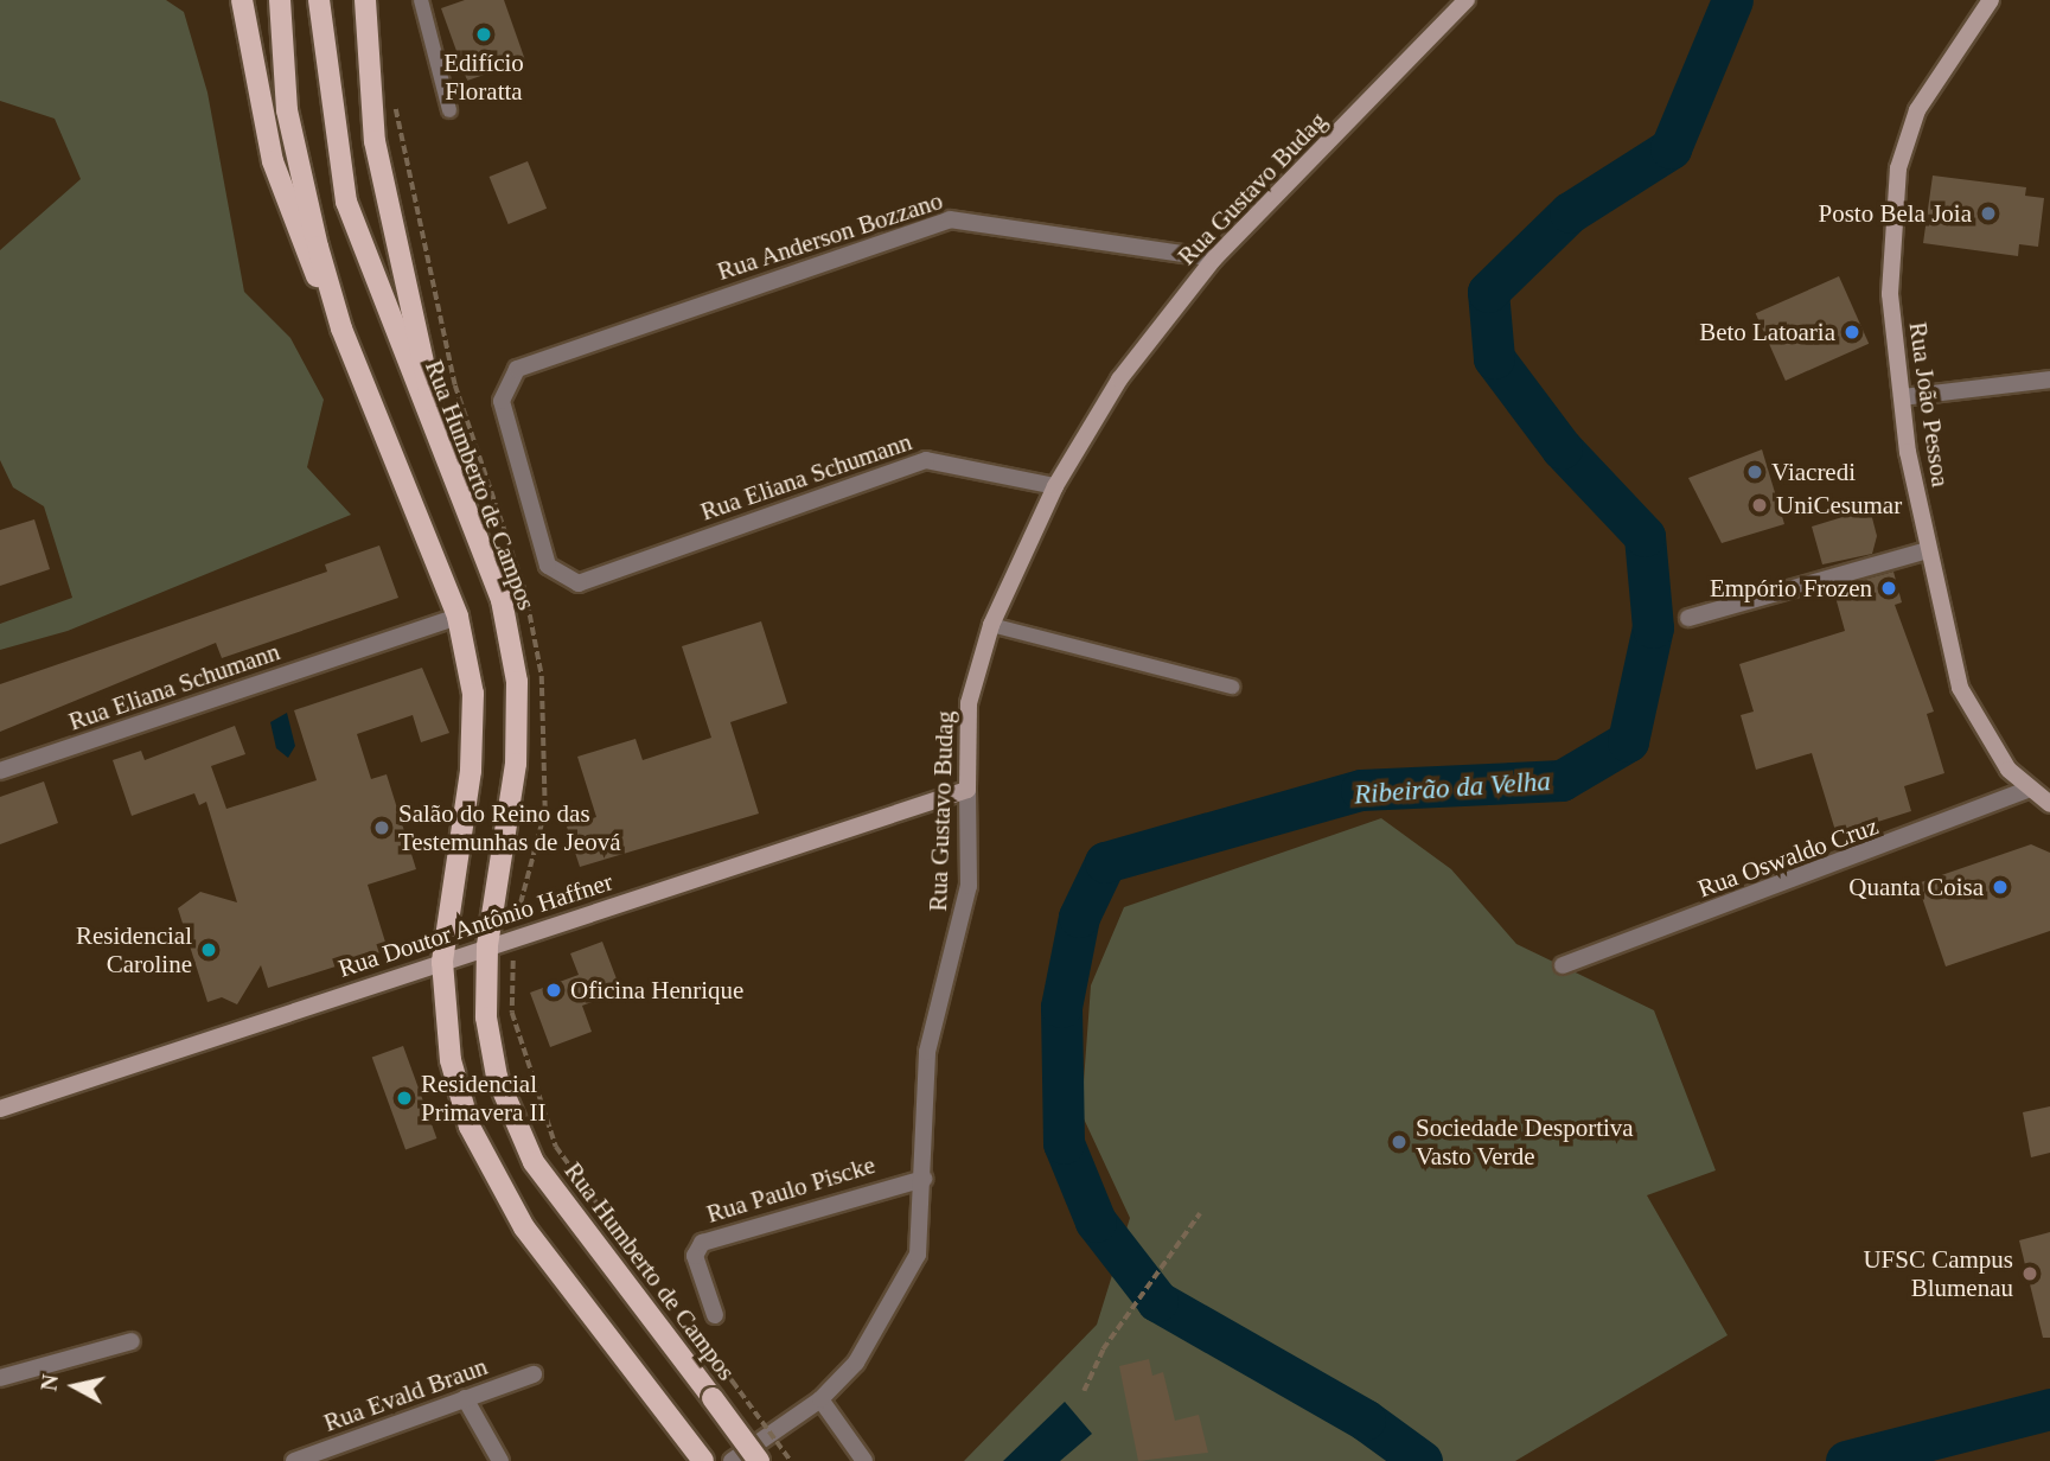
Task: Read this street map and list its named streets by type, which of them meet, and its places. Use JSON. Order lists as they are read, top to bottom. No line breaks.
{"streets":{"main road":["Rua Humberto de Campos"],"street":["Rua Gustavo Budag","Rua Anderson Bozzano","Rua João Pessoa","Rua Eliana Schumann","Rua Oswaldo Cruz","Rua Doutor Antônio Haffner","Rua Paulo Piscke","Rua Evald Braun"]},"crossings":[["Rua Gustavo Budag","Rua Anderson Bozzano"],["Rua Gustavo Budag","Rua Eliana Schumann"],["Rua Gustavo Budag","Rua Doutor Antônio Haffner"],["Rua Gustavo Budag","Rua Paulo Piscke"],["Rua Anderson Bozzano","Rua Eliana Schumann"],["Rua João Pessoa","Rua Oswaldo Cruz"],["Rua Humberto de Campos","Rua Doutor Antônio Haffner"]],"water":["Ribeirão da Velha"],"places":["Edifício Floratta","Posto Bela Joia","Beto Latoaria","Viacredi","UniCesumar","Empório Frozen","Salão do Reino das Testemunhas de Jeová","Quanta Coisa","Residencial Caroline","Oficina Henrique","Residencial Primavera II","Sociedade Desportiva Vasto Verde","UFSC Campus Blumenau"],"north":"left"}
